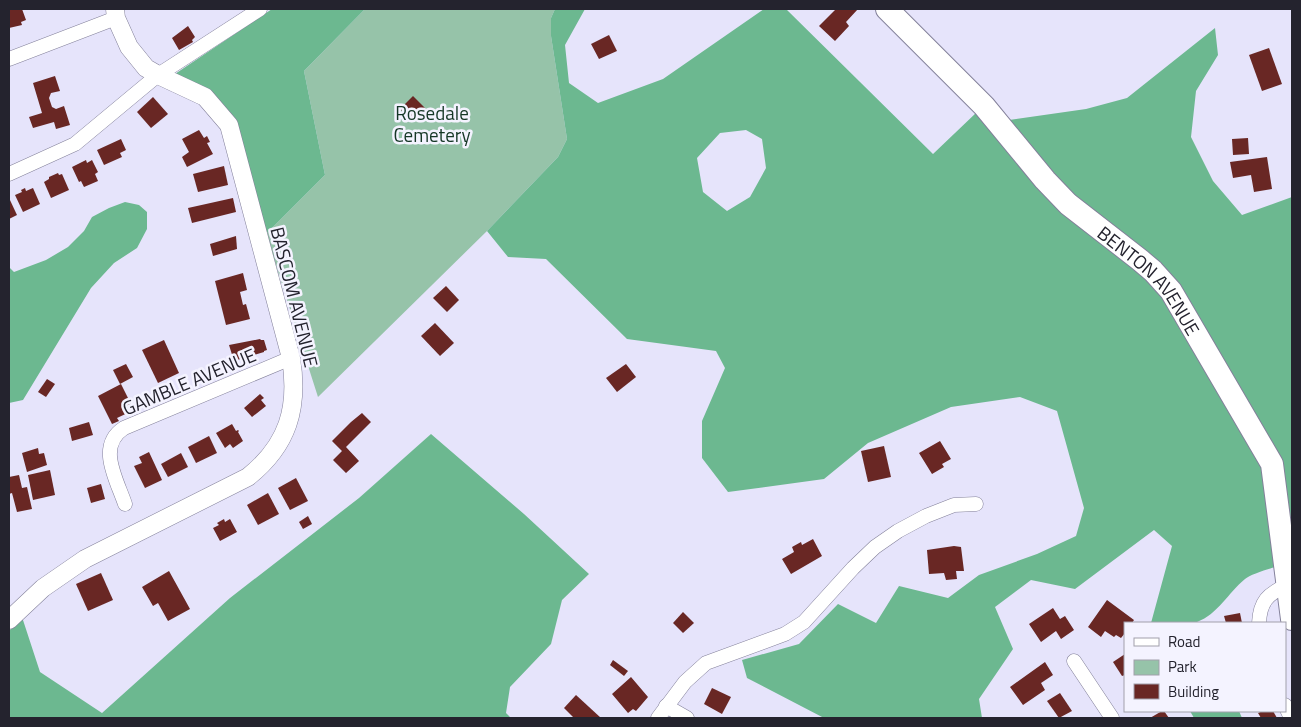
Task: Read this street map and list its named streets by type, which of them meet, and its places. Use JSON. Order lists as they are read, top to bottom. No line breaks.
{"streets":{"main road":["BENTON AVENUE"],"street":["BASCOM AVENUE","GAMBLE AVENUE"]},"crossings":[["BASCOM AVENUE","GAMBLE AVENUE"]],"parks":["Rosedale Cemetery"],"legend":["Road","Park","Building"]}
